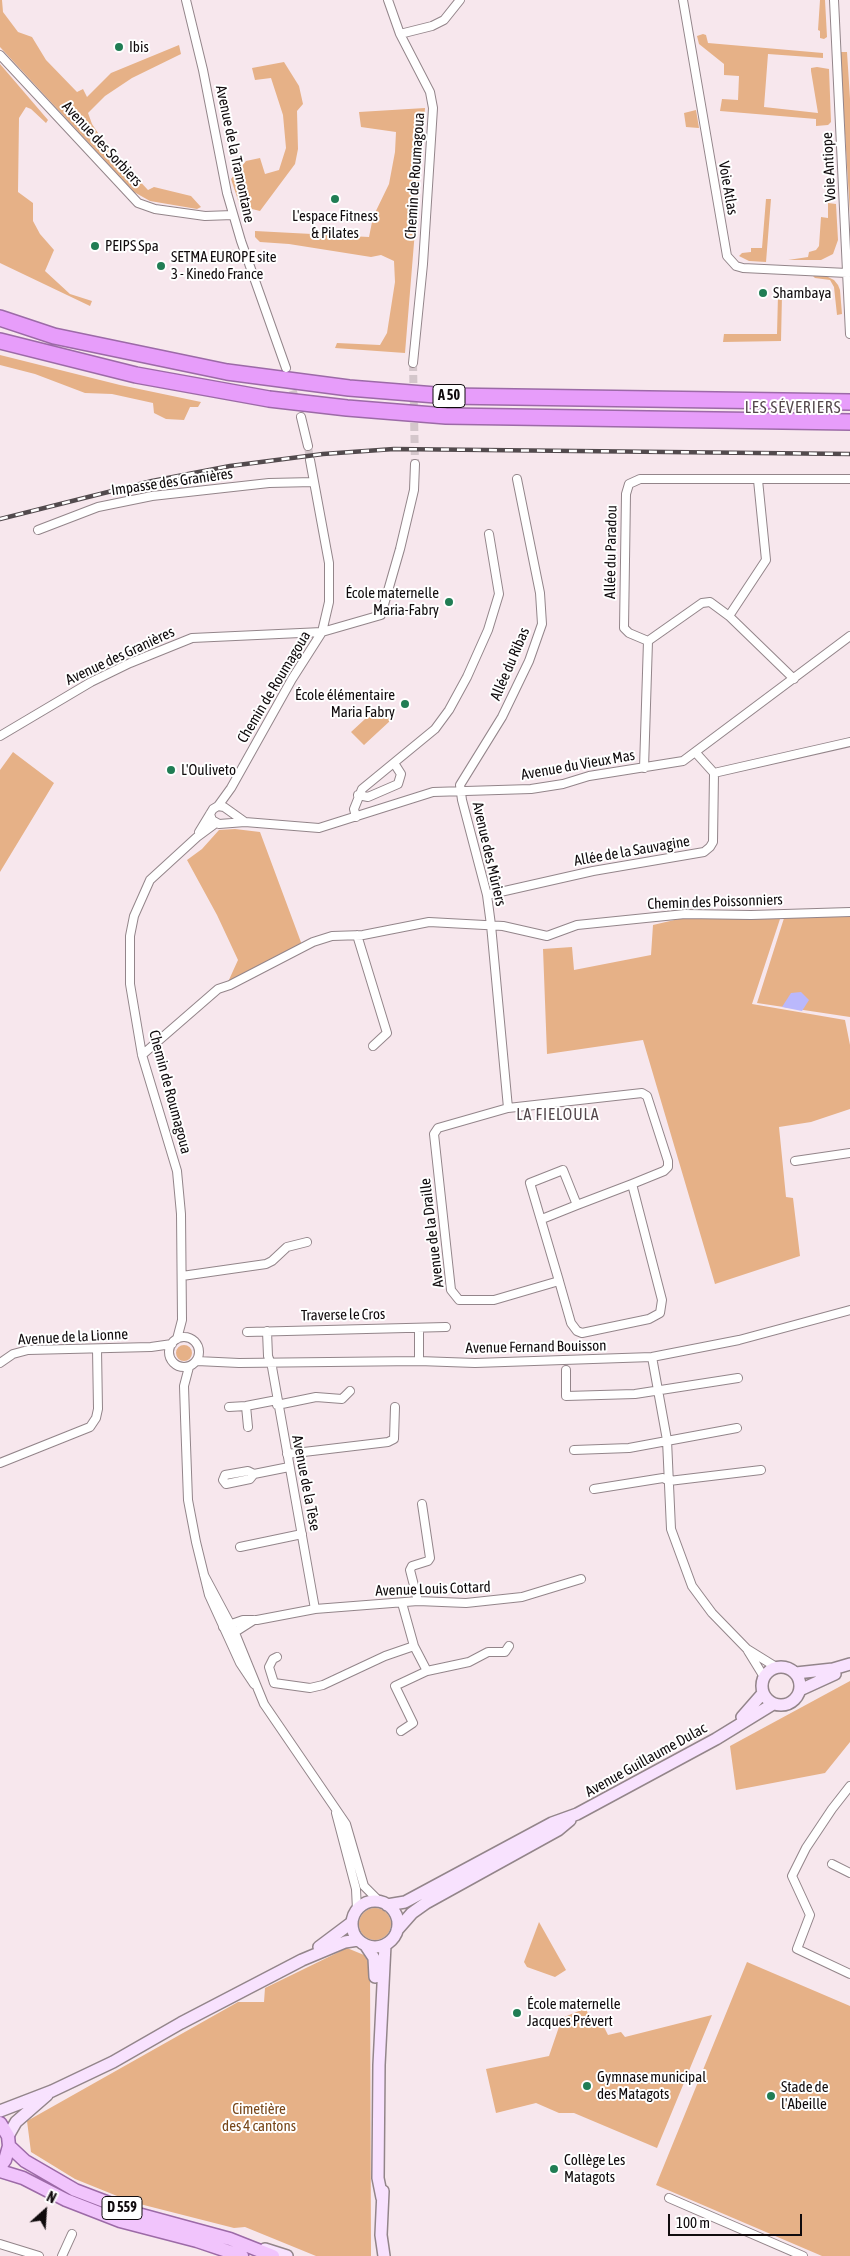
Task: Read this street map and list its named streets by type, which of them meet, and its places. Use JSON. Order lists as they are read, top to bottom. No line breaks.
{"streets":{"highway":["A 50"],"main road":["Avenue Guillaume Dulac","D 559"],"street":["Avenue des Sorbiers","Avenue de la Tramontane","Voie Antiope","Chemin de Roumagoua","Voie Atlas","Impasse des Granières","Allée du Paradou","Avenue des Granières","Allée du Ribas","Avenue du Vieux Mas","Allée de la Sauvagine","Avenue des Mûriers","Chemin des Poissonniers","Avenue de la Draille","Traverse le Cros","Avenue de la Lionne","Avenue Fernand Bouisson","Avenue de la Tèse","Avenue Louis Cottard"]},"crossings":[["Avenue des Sorbiers","Avenue de la Tramontane"],["Voie Antiope","Voie Atlas"],["Chemin de Roumagoua","Avenue des Granières"],["Chemin de Roumagoua","Avenue du Vieux Mas"],["Chemin de Roumagoua","Chemin des Poissonniers"],["Chemin de Roumagoua","Avenue de la Lionne"],["Chemin de Roumagoua","Avenue Fernand Bouisson"],["Allée du Ribas","Avenue du Vieux Mas"],["Allée du Ribas","Avenue des Mûriers"],["Avenue du Vieux Mas","Avenue des Mûriers"],["Allée de la Sauvagine","Avenue des Mûriers"],["Avenue des Mûriers","Chemin des Poissonniers"],["Avenue de la Lionne","Avenue Fernand Bouisson"],["Avenue Fernand Bouisson","Avenue de la Tèse"],["Avenue de la Tèse","Avenue Louis Cottard"]],"districts":["LES SÉVERIERS","LA FIELOULA"],"parks":["Cimetière des 4 cantons"],"places":["Ibis","L'espace Fitness & Pilates","PEIPS Spa","SETMA EUROPE site 3 - Kinedo France","Shambaya","École maternelle Maria-Fabry","École élémentaire Maria Fabry","L'Ouliveto","École maternelle Jacques Prévert","Gymnase municipal des Matagots","Stade de l'Abeille","Collège Les Matagots"],"scale_bar":"100 m","north":"top right"}
